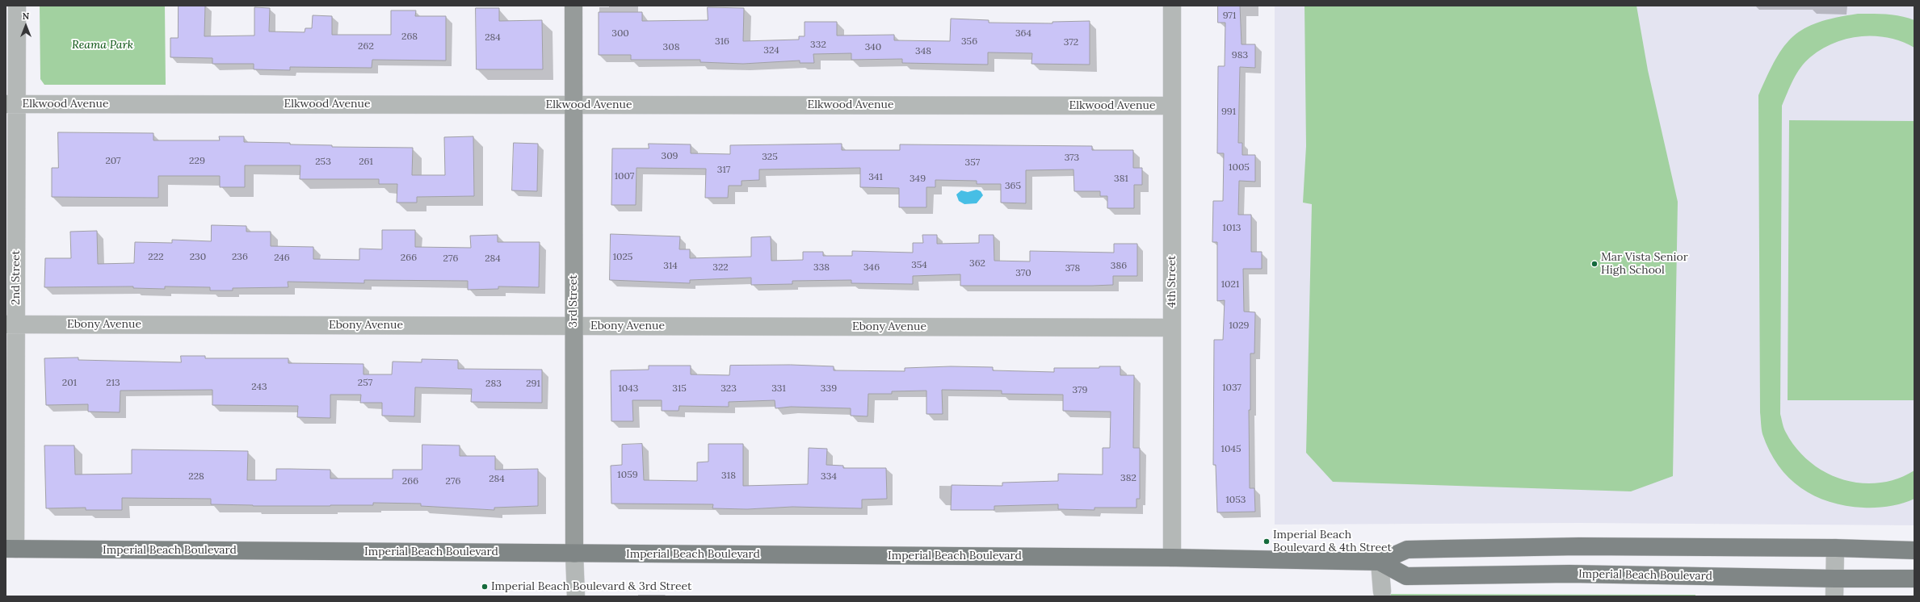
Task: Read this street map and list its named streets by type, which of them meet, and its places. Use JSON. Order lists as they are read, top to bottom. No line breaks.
{"streets":{"main road":["Imperial Beach Boulevard"],"street":["Elkwood Avenue","2nd Street","4th Street","3rd Street","Ebony Avenue"]},"crossings":[["Elkwood Avenue","2nd Street"],["Elkwood Avenue","4th Street"],["Elkwood Avenue","3rd Street"],["2nd Street","Ebony Avenue"],["2nd Street","Imperial Beach Boulevard"],["4th Street","Ebony Avenue"],["4th Street","Imperial Beach Boulevard"],["3rd Street","Ebony Avenue"],["3rd Street","Imperial Beach Boulevard"]],"parks":["Reama Park"],"places":["Mar Vista Senior High School","Imperial Beach Boulevard & 4th Street","Imperial Beach Boulevard & 3rd Street"],"house_numbers":["971","300","364","268","284","316","356","372","332","262","308","340","324","348","983","991","309","325","373","207","229","253","261","357","1005","317","1007","341","349","381","365","1013","222","230","236","1025","246","266","276","284","362","354","314","386","322","338","346","378","370","1021","1029","201","213","257","283","291","243","1037","1043","315","323","331","339","379","1045","1059","318","228","334","382","284","266","276","1053"],"north":"top"}
